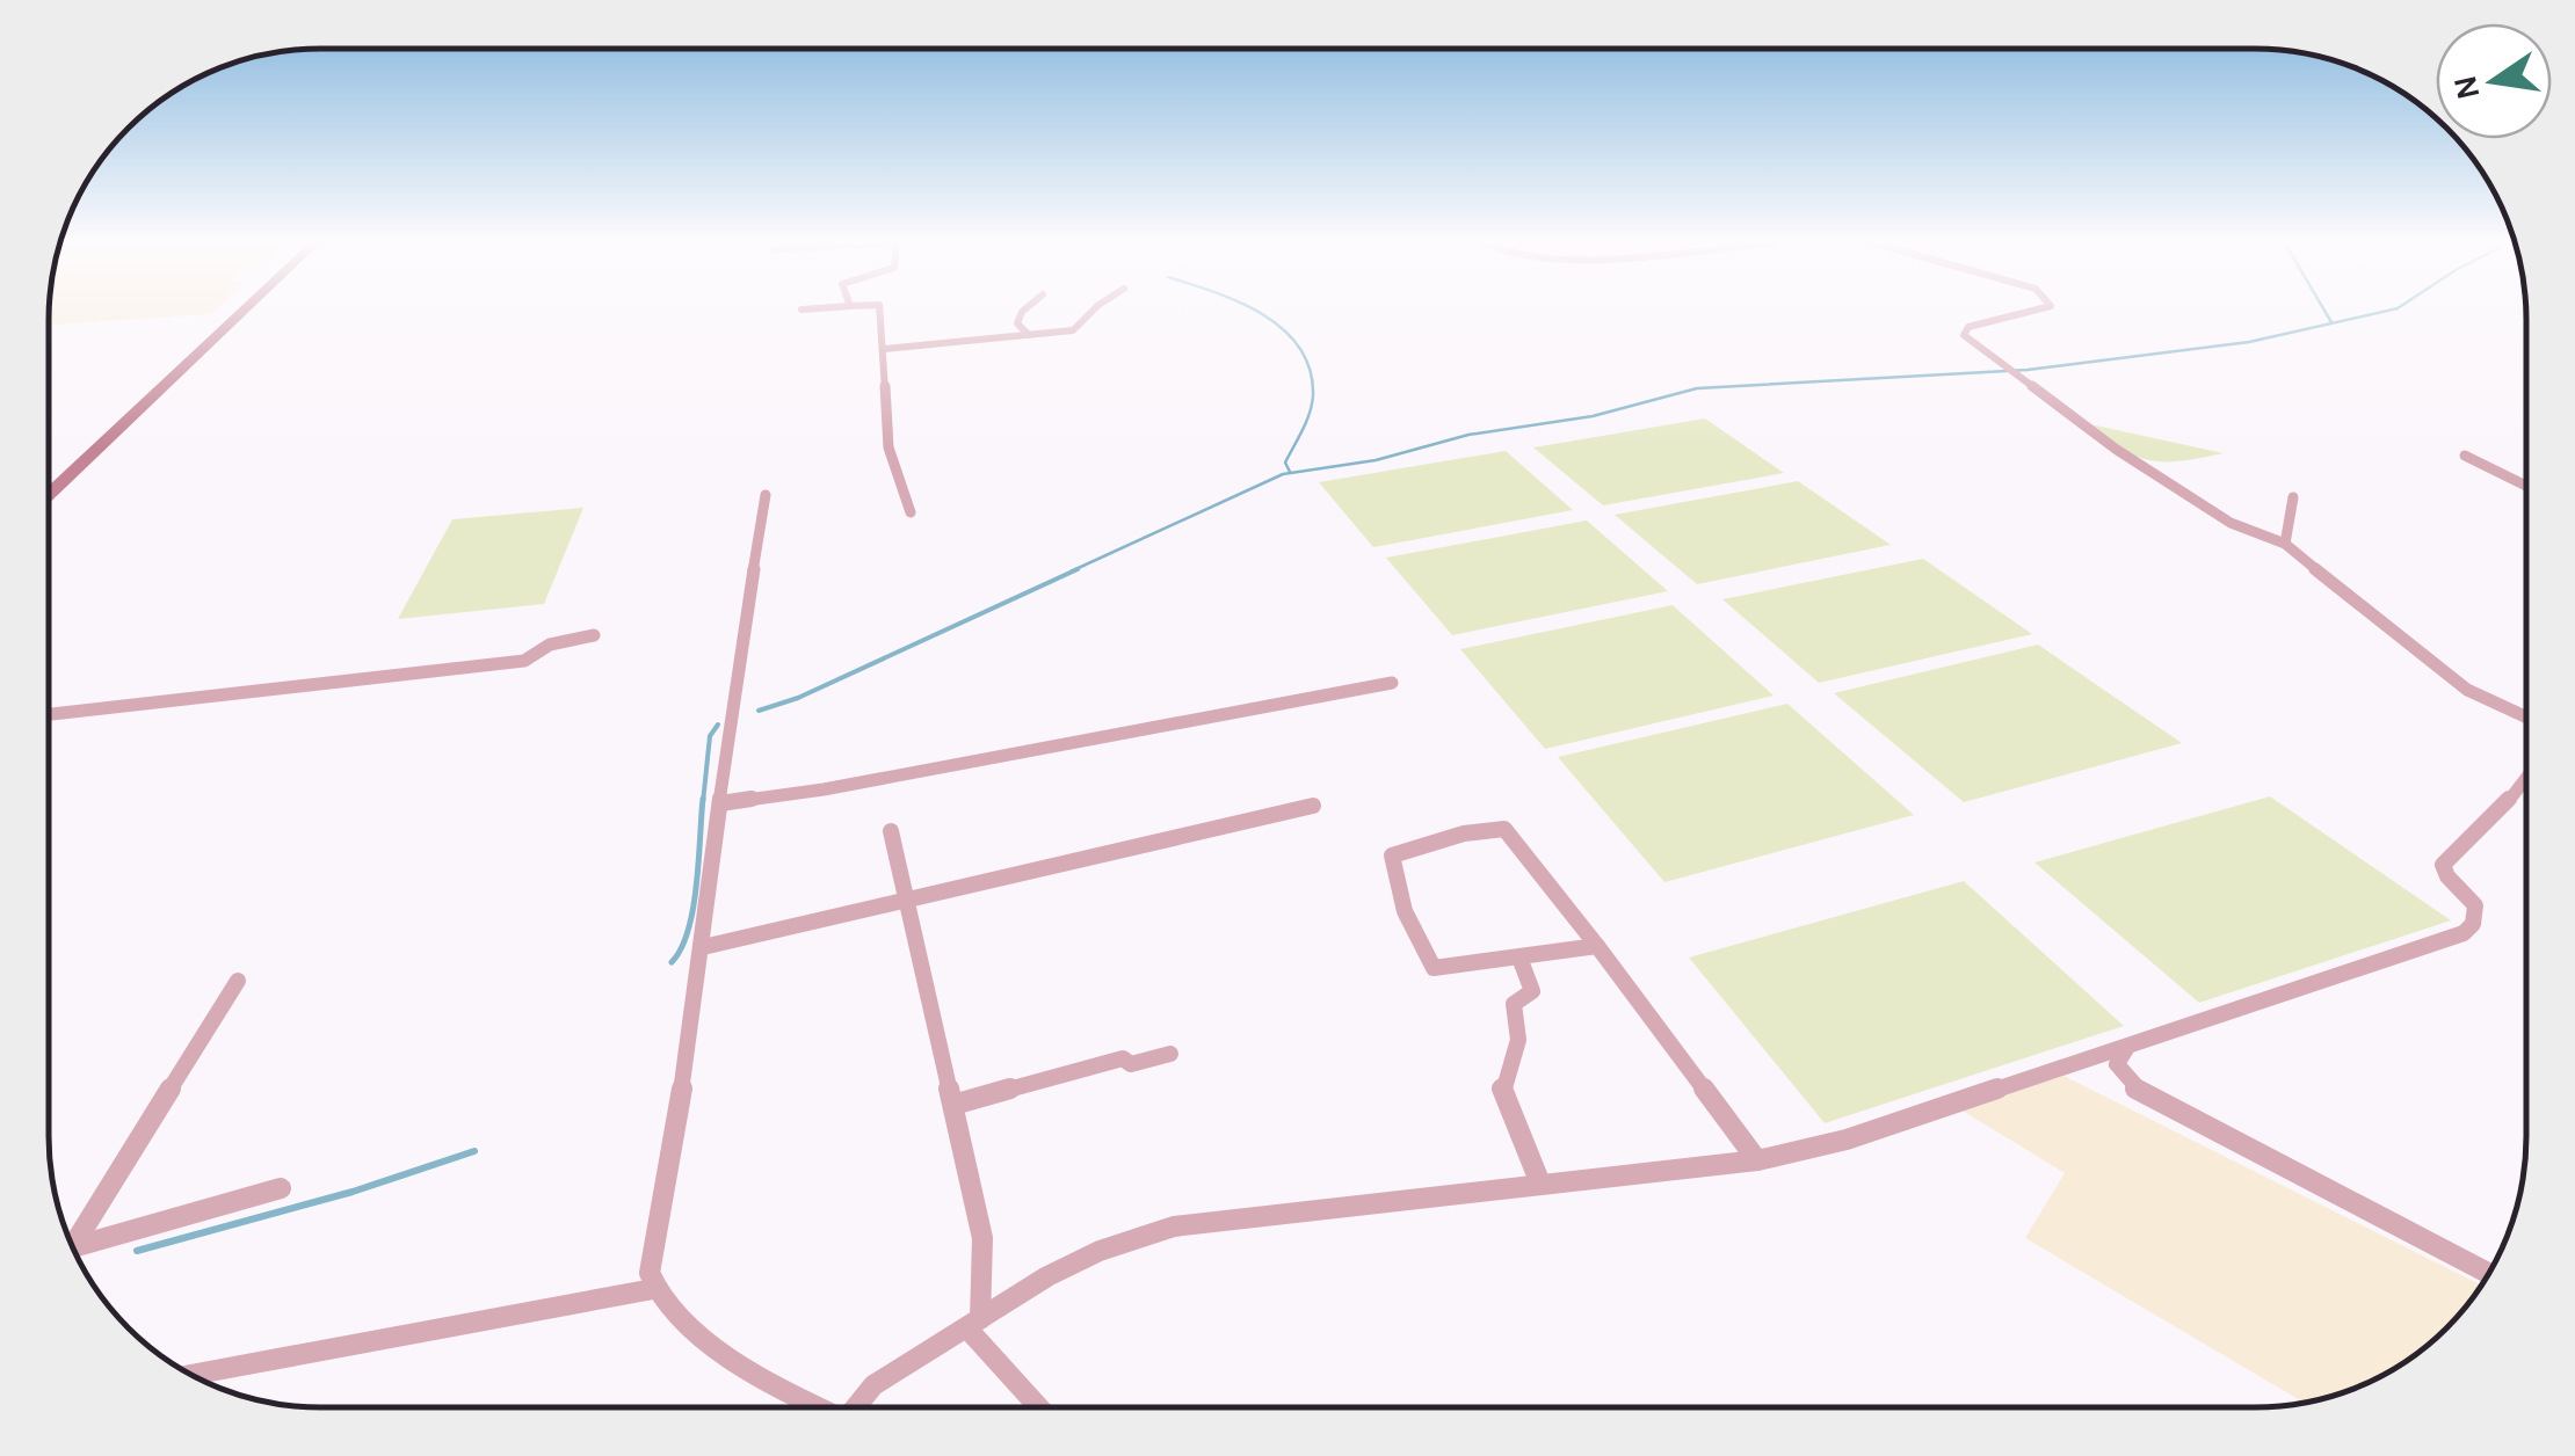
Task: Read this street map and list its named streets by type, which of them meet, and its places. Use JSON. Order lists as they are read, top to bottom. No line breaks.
{"north":"left"}
